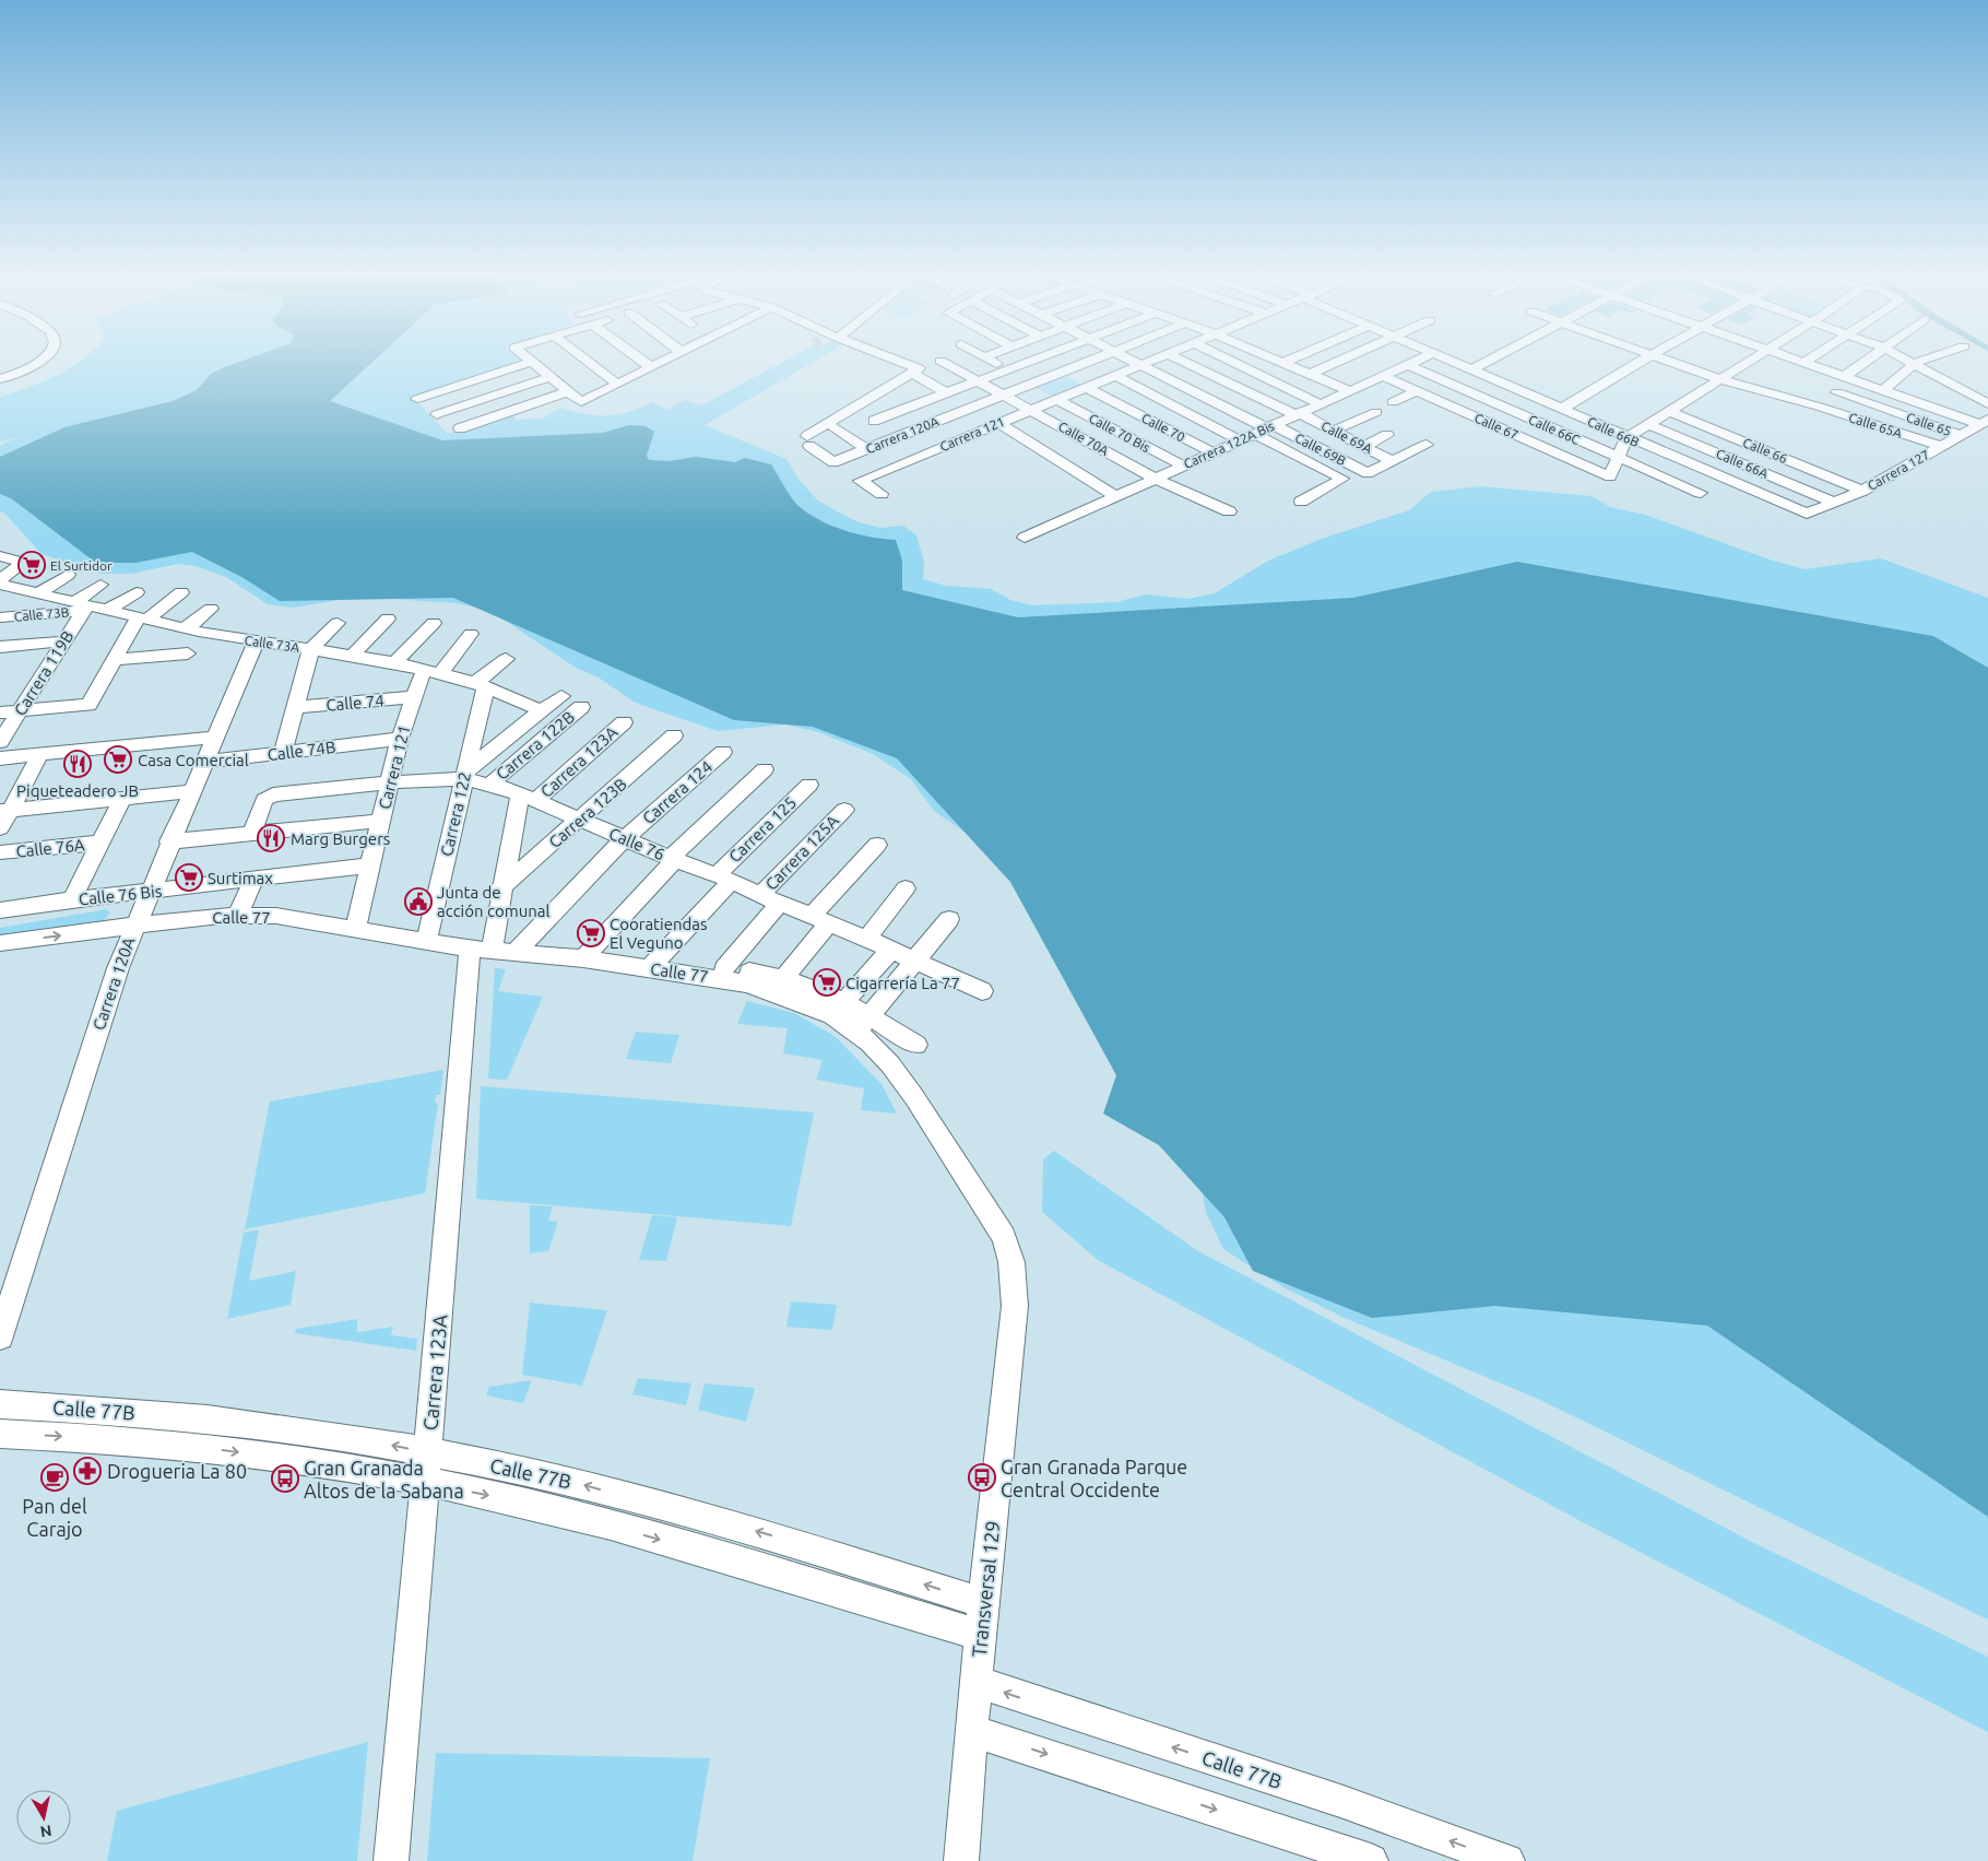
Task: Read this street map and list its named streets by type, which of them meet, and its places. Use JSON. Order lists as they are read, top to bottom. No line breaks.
{"streets":{"street":["Calle 65","Calle 65A","Calle 67","Calle 70","Calle 66C","Calle 66B","Calle 70 Bis","Carrera 121","Carrera 120A","Calle 69A","Calle 70A","Carrera 122A Bis","Calle 69B","Calle 66","Calle 66A","Carrera 127","Calle 73B","Calle 73A","Carrera 119B","Calle 74","Carrera 122B","Calle 74B","Carrera 123A","Carrera 124","Carrera 123B","Carrera 122","Carrera 125","Calle 76","Calle 76A","Carrera 125A","Calle 76 Bis","Calle 77","Calle 77B","Transversal 129"]},"crossings":[["Calle 65","Carrera 127"],["Calle 65A","Carrera 127"],["Calle 67","Carrera 122A Bis"],["Calle 70","Carrera 121"],["Calle 70","Carrera 122A Bis"],["Calle 66C","Carrera 122A Bis"],["Calle 66B","Carrera 127"],["Calle 70 Bis","Carrera 121"],["Calle 70 Bis","Carrera 122A Bis"],["Carrera 121","Calle 70A"],["Carrera 121","Calle 69B"],["Carrera 121","Calle 73A"],["Carrera 121","Calle 74"],["Carrera 121","Calle 74B"],["Carrera 121","Calle 76"],["Carrera 121","Calle 76 Bis"],["Carrera 121","Calle 77"],["Carrera 120A","Calle 70A"],["Carrera 120A","Calle 73A"],["Carrera 120A","Calle 74B"],["Carrera 120A","Calle 76 Bis"],["Carrera 120A","Calle 77"],["Calle 69A","Carrera 122A Bis"],["Calle 70A","Carrera 122A Bis"],["Carrera 122A Bis","Calle 69B"],["Calle 66","Carrera 127"],["Calle 66A","Carrera 127"],["Calle 73B","Calle 73A"],["Calle 73B","Carrera 119B"],["Calle 73A","Carrera 119B"],["Calle 73A","Carrera 122"],["Carrera 122B","Calle 76"],["Carrera 123A","Carrera 123B"],["Carrera 123A","Calle 76"],["Carrera 123A","Calle 77"],["Carrera 123A","Calle 77B"],["Carrera 124","Calle 76"],["Carrera 124","Calle 77"],["Carrera 123B","Calle 76"],["Carrera 122","Calle 76"],["Carrera 122","Calle 77"],["Carrera 125","Calle 76"],["Carrera 125","Calle 77"],["Calle 76","Carrera 125A"],["Calle 76 Bis","Calle 77"],["Calle 77B","Transversal 129"]],"places":{"supermarket":["El Surtidor","Casa Comercial","Surtimax","Cooratiendas El Veguno","Cigarrería La 77"],"restaurant":["Piqueteadero JB","Marg Burgers"],"public building":["Junta de acción comunal"],"pharmacy":["Drogueria La 80"],"cafe":["Pan del Carajo"],"bus stop":["Gran Granada Parque Central Occidente","Gran Granada Altos de la Sabana"]},"north":"bottom"}
